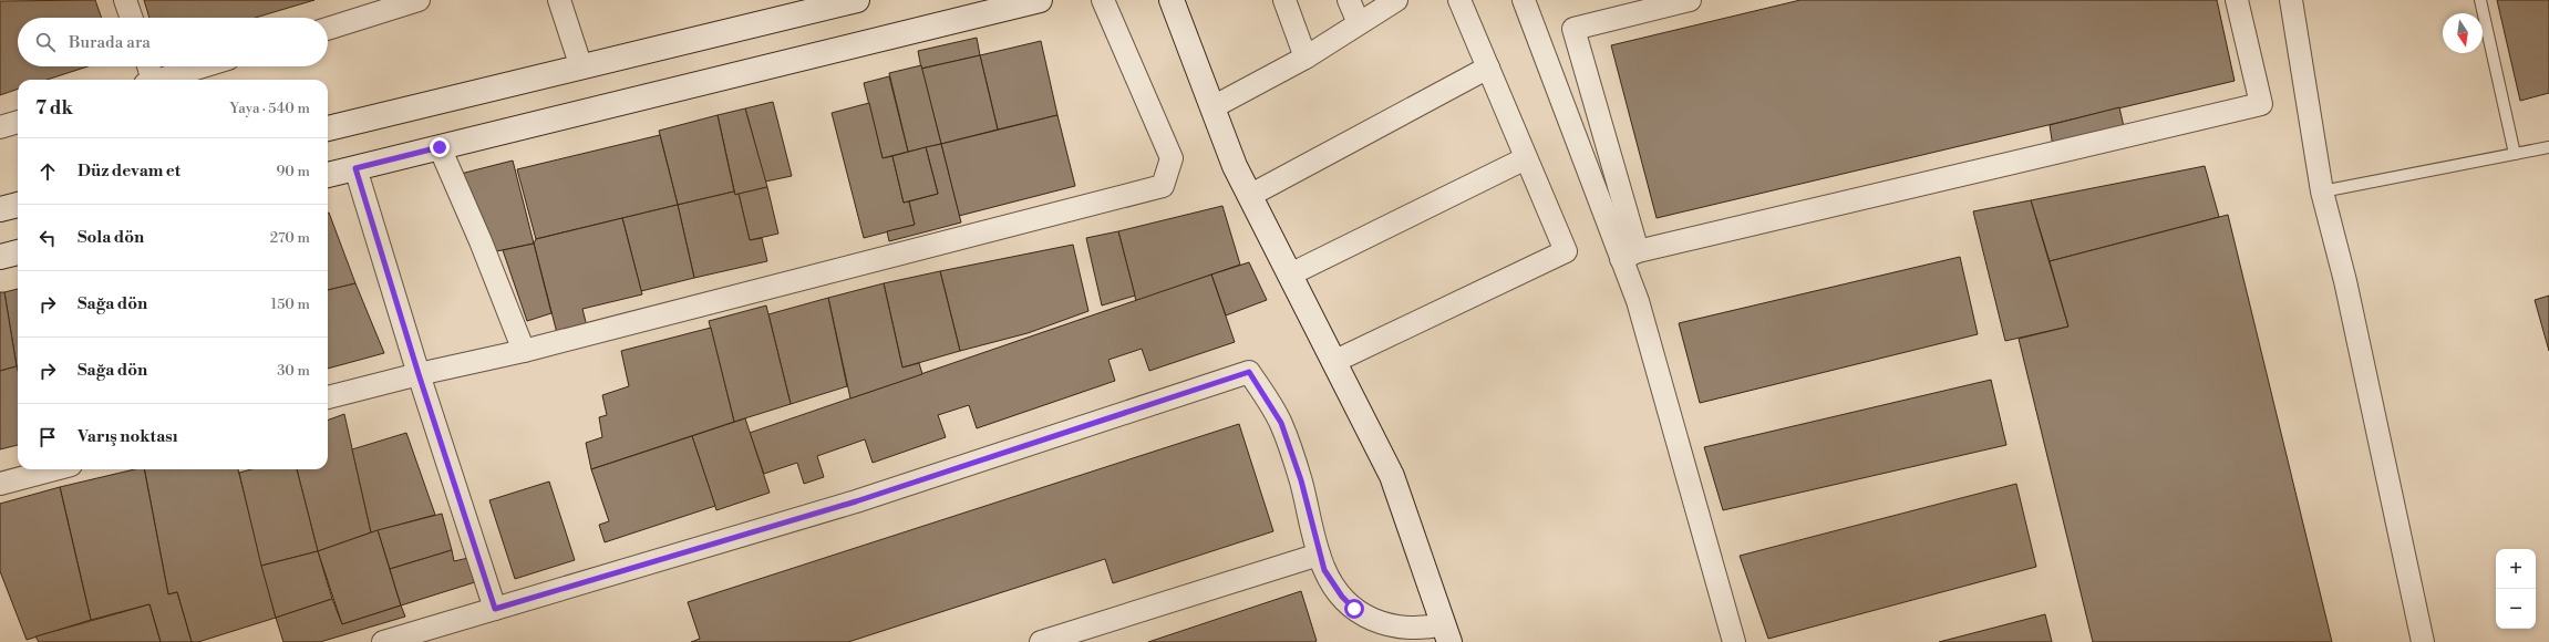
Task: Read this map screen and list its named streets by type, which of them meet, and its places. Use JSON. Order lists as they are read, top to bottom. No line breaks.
{"north":"bottom","page":{"search":"Burada ara","heading":["7 dk","Yaya · 540 m"],"list":[["Düz devam et","90 m"],["Sola dön","270 m"],["Sağa dön","150 m"],["Sağa dön","30 m"],"Varış noktası"],"map_buttons":["+","−"]}}
